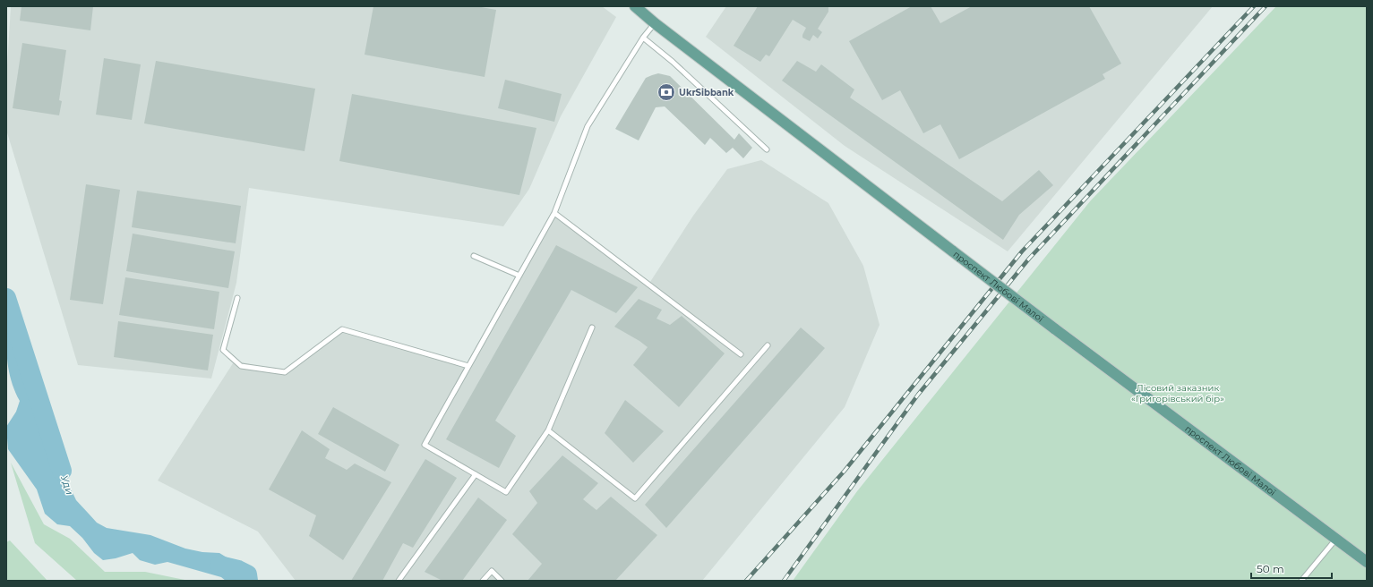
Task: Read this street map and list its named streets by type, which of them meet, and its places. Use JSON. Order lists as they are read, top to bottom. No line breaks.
{"streets":{"main road":["проспект Любові Малої"]},"water":["Уди"],"parks":["Лісовий заказник «Григорівський бір»"],"places":{"bank":["UkrSibbank"]},"scale_bar":"50 m"}
